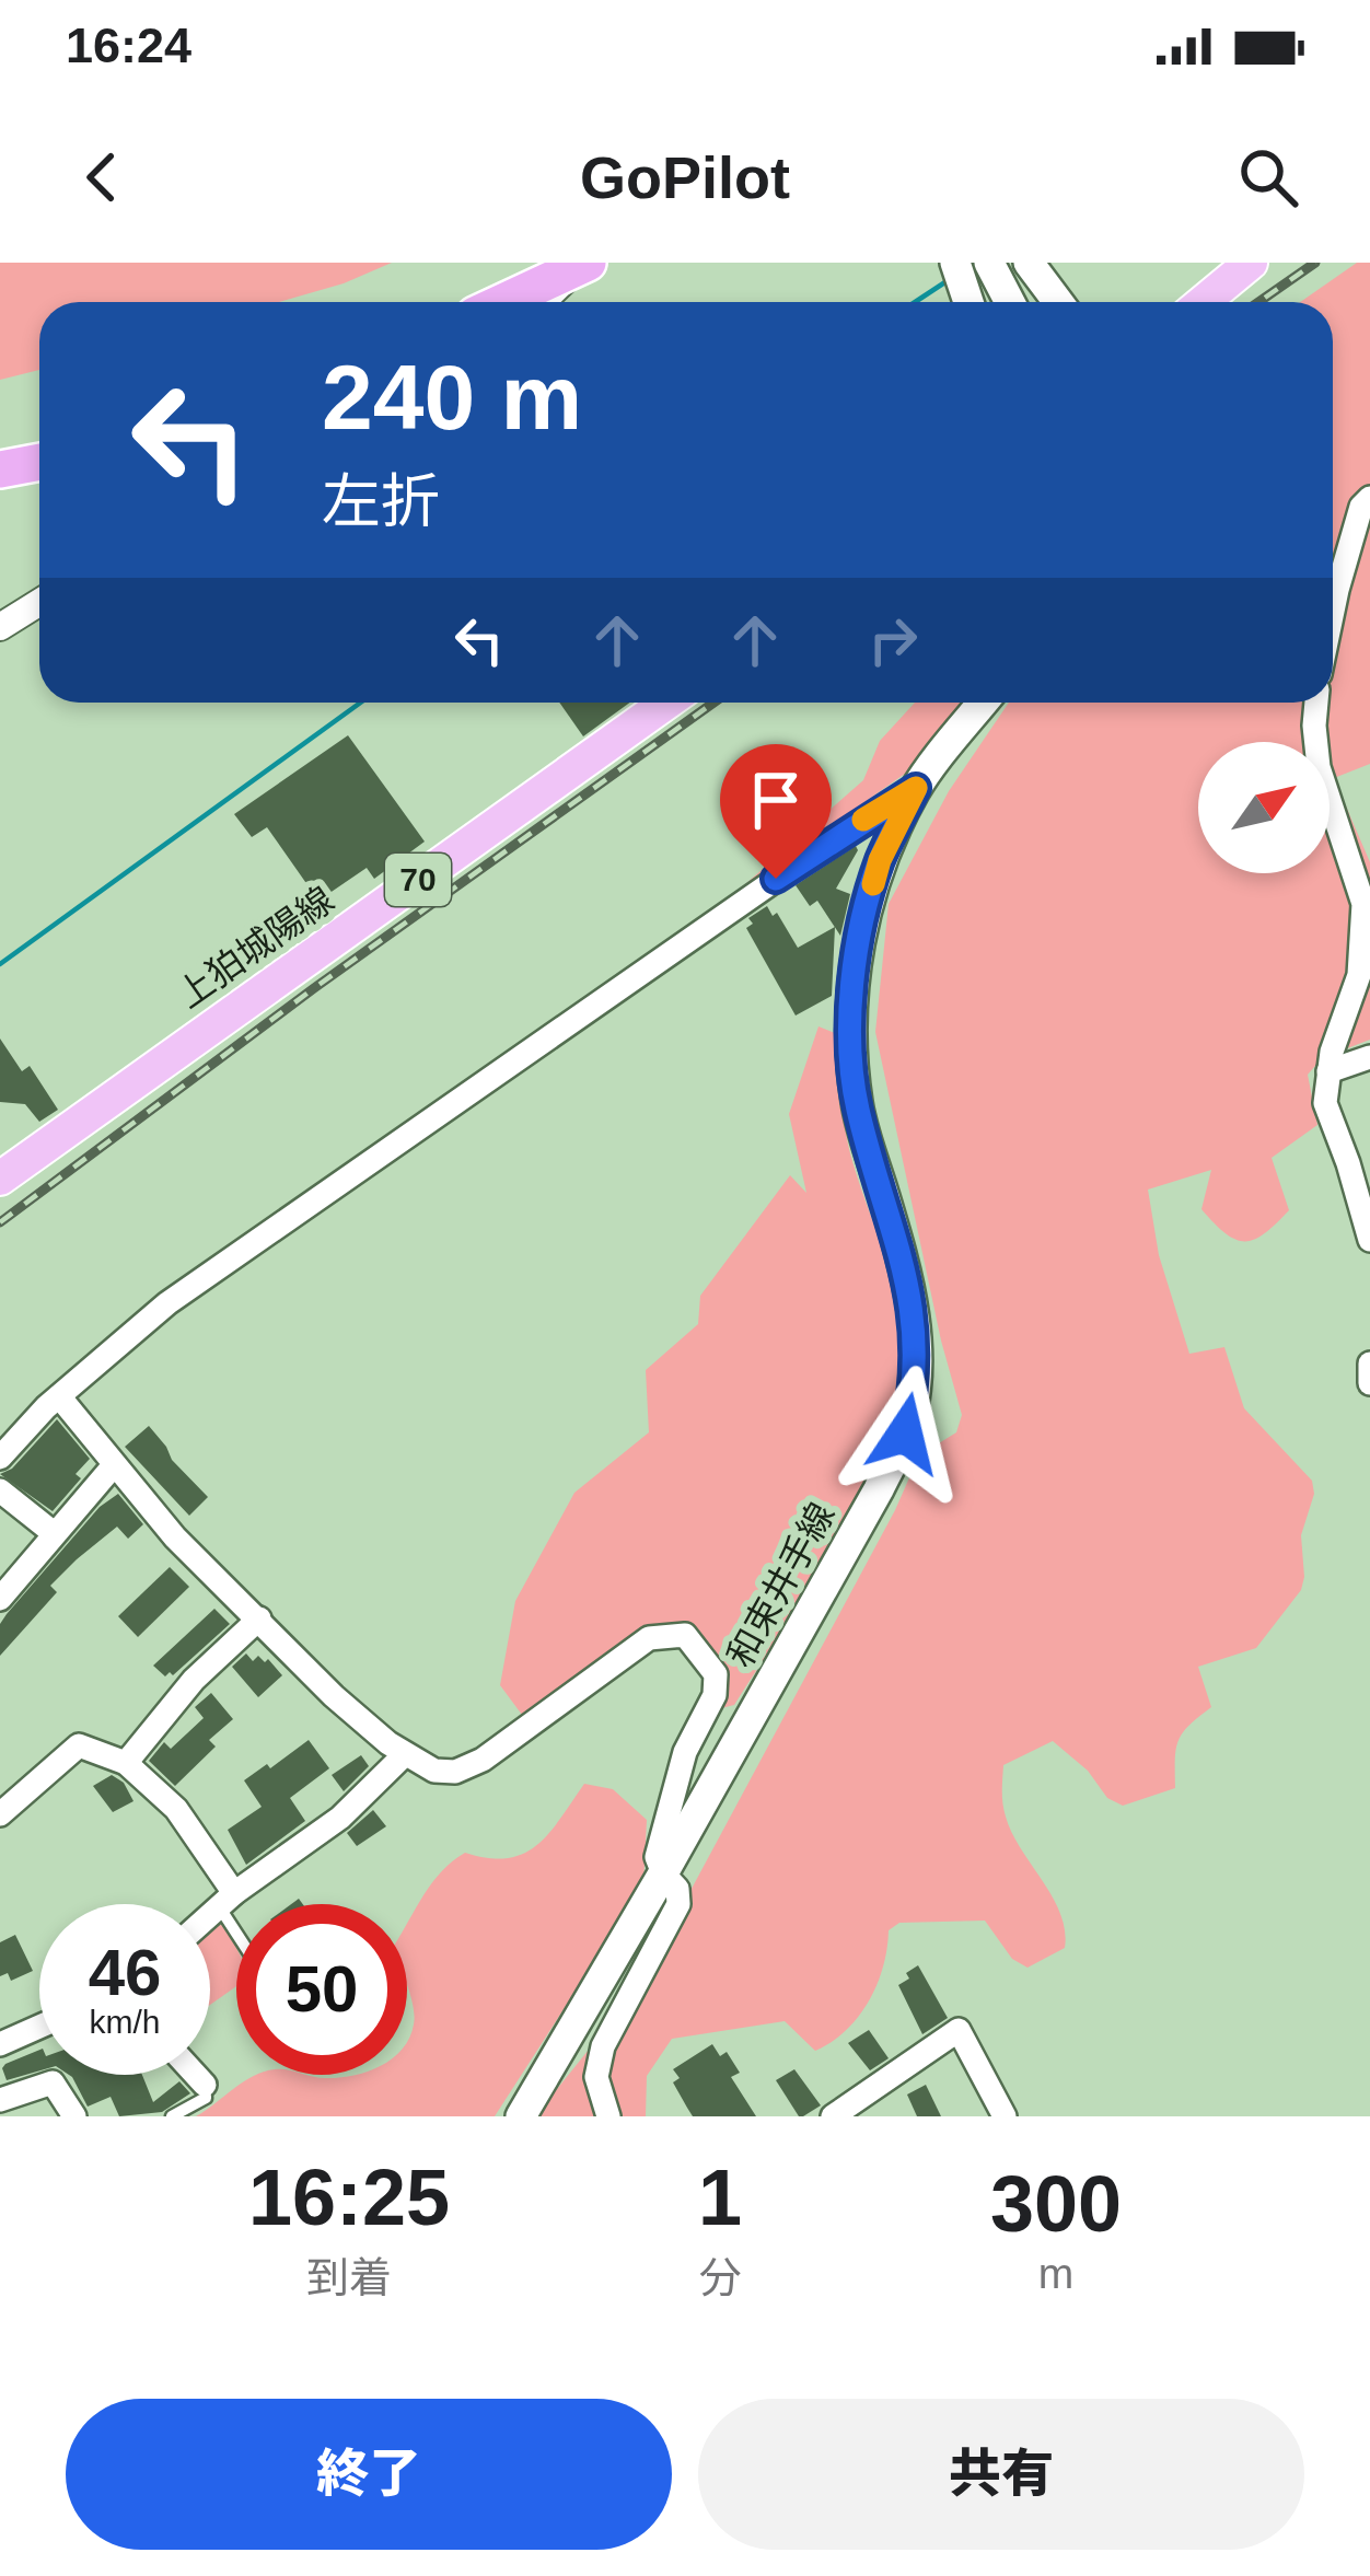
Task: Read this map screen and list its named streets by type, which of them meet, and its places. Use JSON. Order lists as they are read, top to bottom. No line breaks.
{"streets":{"main road":["70","上狛城陽線","和束井手線"]},"north":"top right","page":{"status":"16:24","header":"GoPilot","turn":["240 m","左折"],"speed":"46 km/h","limit":"50","eta":["16:25","到着","1","分","300","m"],"buttons":["終了","共有"]}}
